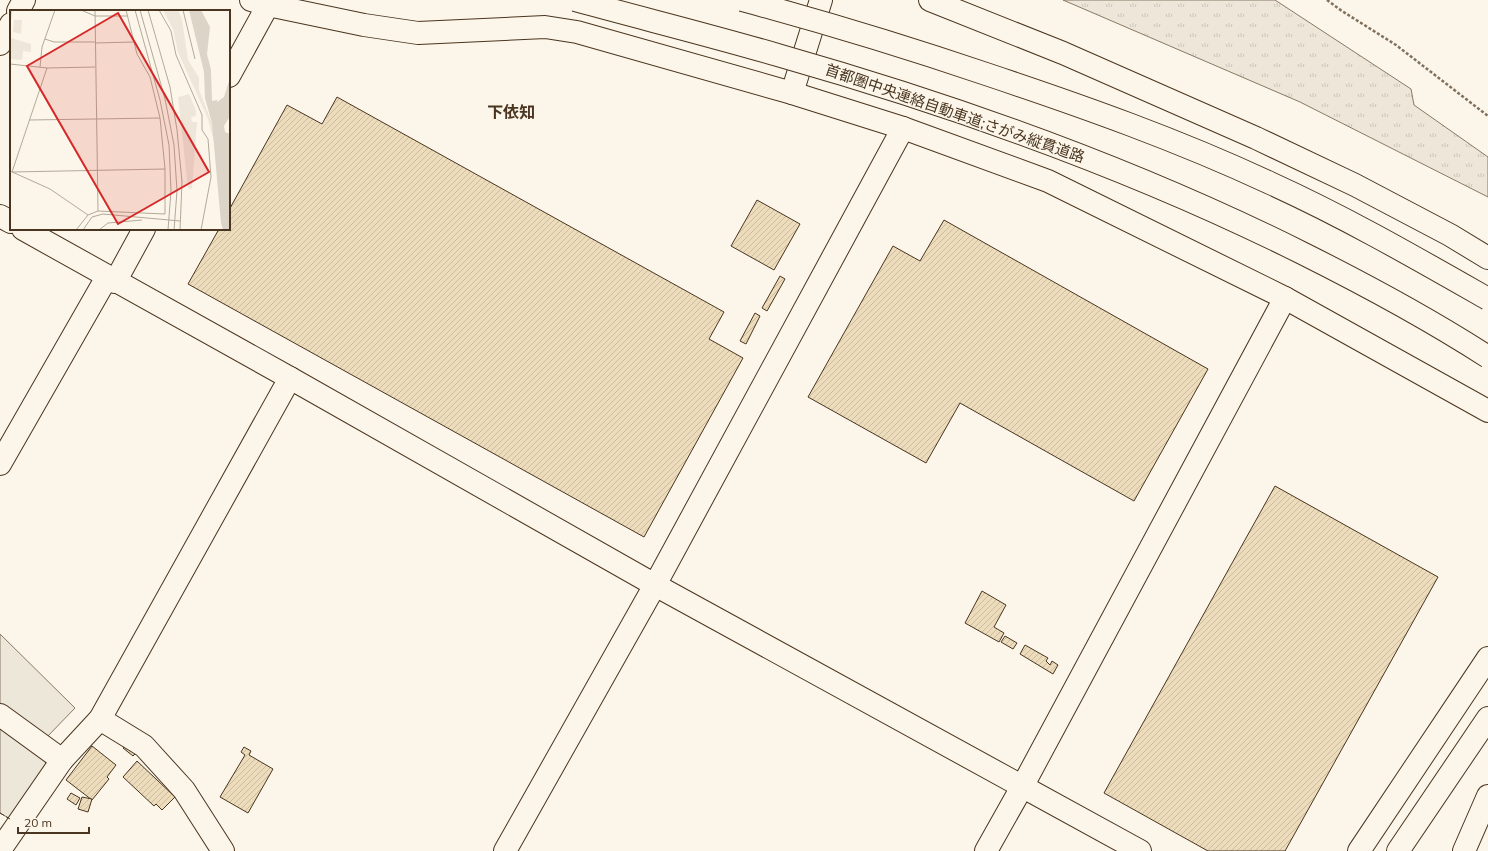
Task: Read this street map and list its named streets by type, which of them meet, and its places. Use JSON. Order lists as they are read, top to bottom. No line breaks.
{"streets":{"main road":["首都圏中央連絡自動車道;さがみ縦貫道路"]},"districts":["下依知"],"scale_bar":"20 m"}
